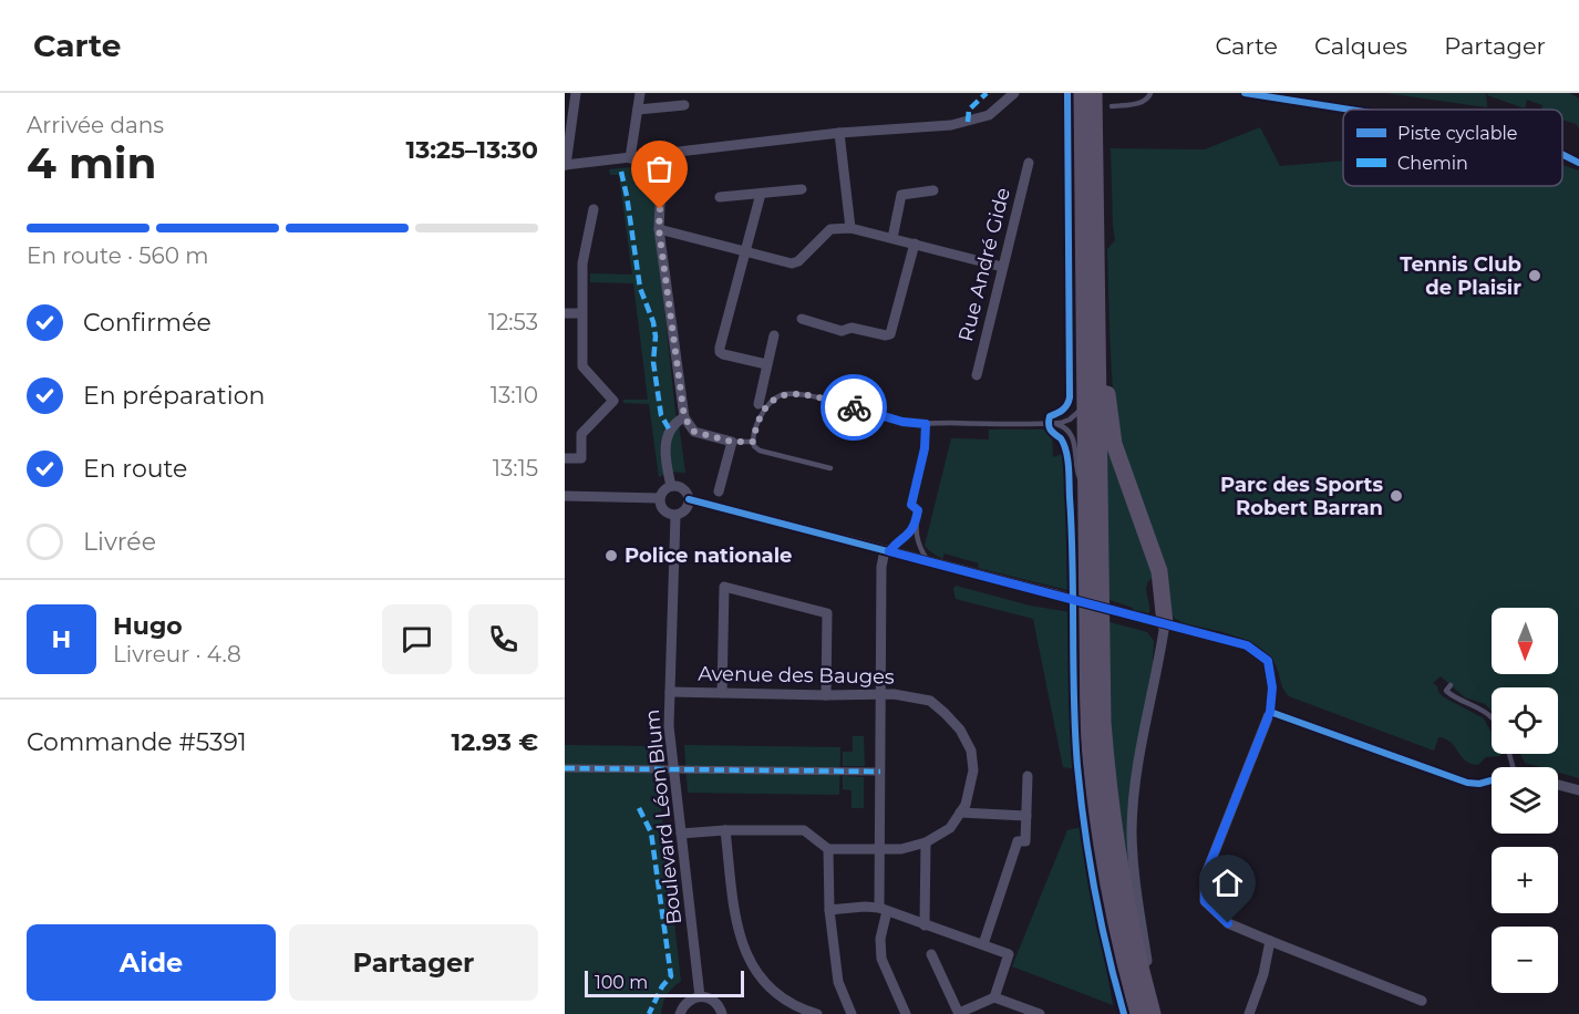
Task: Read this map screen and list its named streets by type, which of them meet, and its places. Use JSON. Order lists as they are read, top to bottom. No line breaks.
{"streets":{"street":["Rue André Gide","Avenue des Bauges","Boulevard Léon Blum"]},"crossings":[["Avenue des Bauges","Boulevard Léon Blum"]],"places":["Tennis Club de Plaisir","Parc des Sports Robert Barran","Police nationale"],"legend":["Piste cyclable","Chemin"],"scale_bar":"100 m","north":"bottom","page":{"header":"Carte","nav":["Carte","Calques","Partager"],"heading":["4 min","Arrivée dans","13:25–13:30"],"panel":["Hugo","Livreur · 4.8","Commande #5391","12.93 €"],"bar":"En route · 560 m","list":[["Confirmée","12:53"],["En préparation","13:10"],["En route","13:15"],"Livrée"],"round":"H","map_buttons":["+","−"],"buttons":["Aide","Partager"],"scale":"100 m"}}
